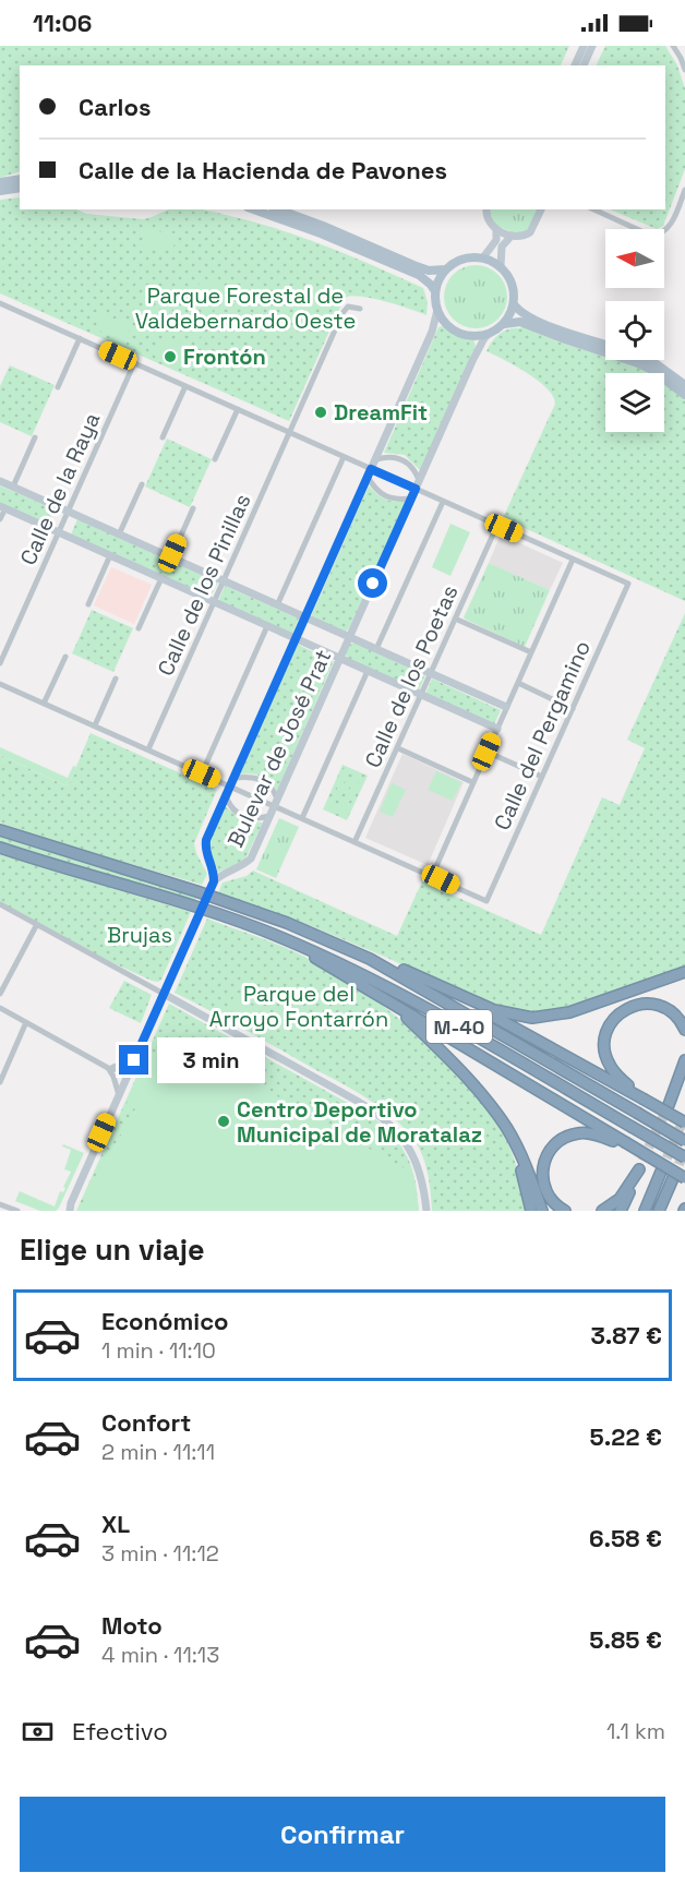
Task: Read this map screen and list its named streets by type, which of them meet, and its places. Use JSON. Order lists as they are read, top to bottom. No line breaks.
{"streets":{"highway":["M-40"],"street":["Calle de la Raya","Calle de los Pinillas","Calle de los Poetas","Calle del Pergamino","Bulevar de José Prat"]},"parks":["Parque Forestal de Valdebernardo Oeste","Brujas","Parque del Arroyo Fontarrón"],"places":["Frontón","DreamFit","Centro Deportivo Municipal de Moratalaz"],"north":"left","page":{"status":"11:06","banner":["Carlos","Calle de la Hacienda de Pavones"],"bubble":"3 min","heading":"Elige un viaje","list":[{"name":"Económico","note":"1 min · 11:10","value":"3.87 €"},{"name":"Confort","note":"2 min · 11:11","value":"5.22 €"},{"name":"XL","note":"3 min · 11:12","value":"6.58 €"},{"name":"Moto","note":"4 min · 11:13","value":"5.85 €"}],"pay":["Efectivo","1.1 km"],"buttons":"Confirmar"}}
